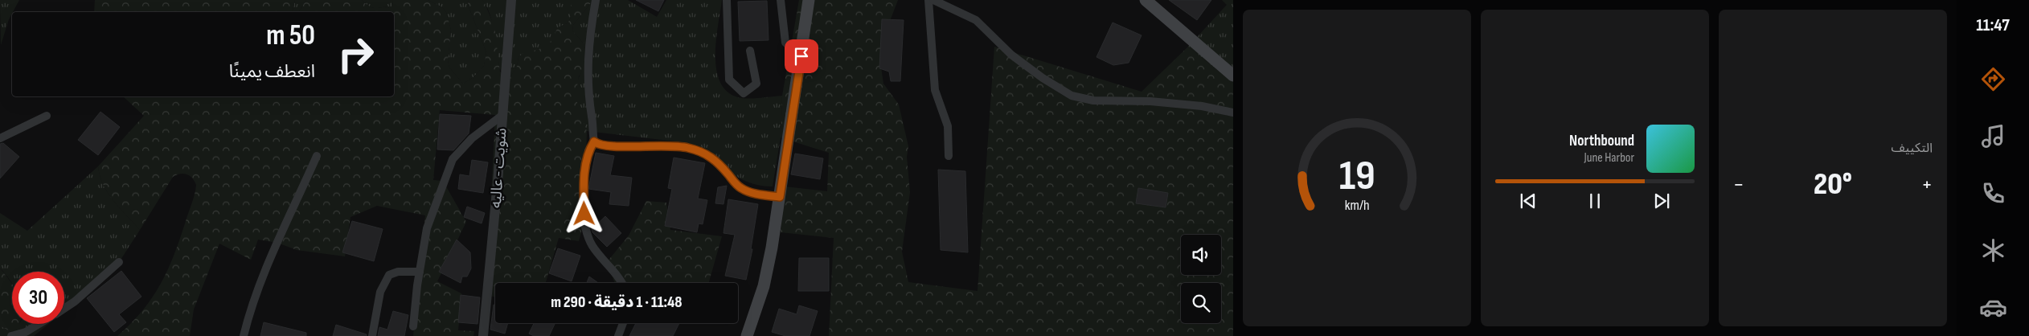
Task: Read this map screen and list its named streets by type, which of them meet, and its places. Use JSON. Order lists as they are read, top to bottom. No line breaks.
{"streets":{"street":["شويت - عاليه"]},"page":{"tabs":"11:47","tile":"التكييف","turn":["50 m","انعطف يمينًا"],"song":["Northbound","June Harbor"],"heat":["−","20°","+"],"limit":"30","trip":"11:48 · 1 دقيقة · 290 m","gauge":["19","km/h"]}}
